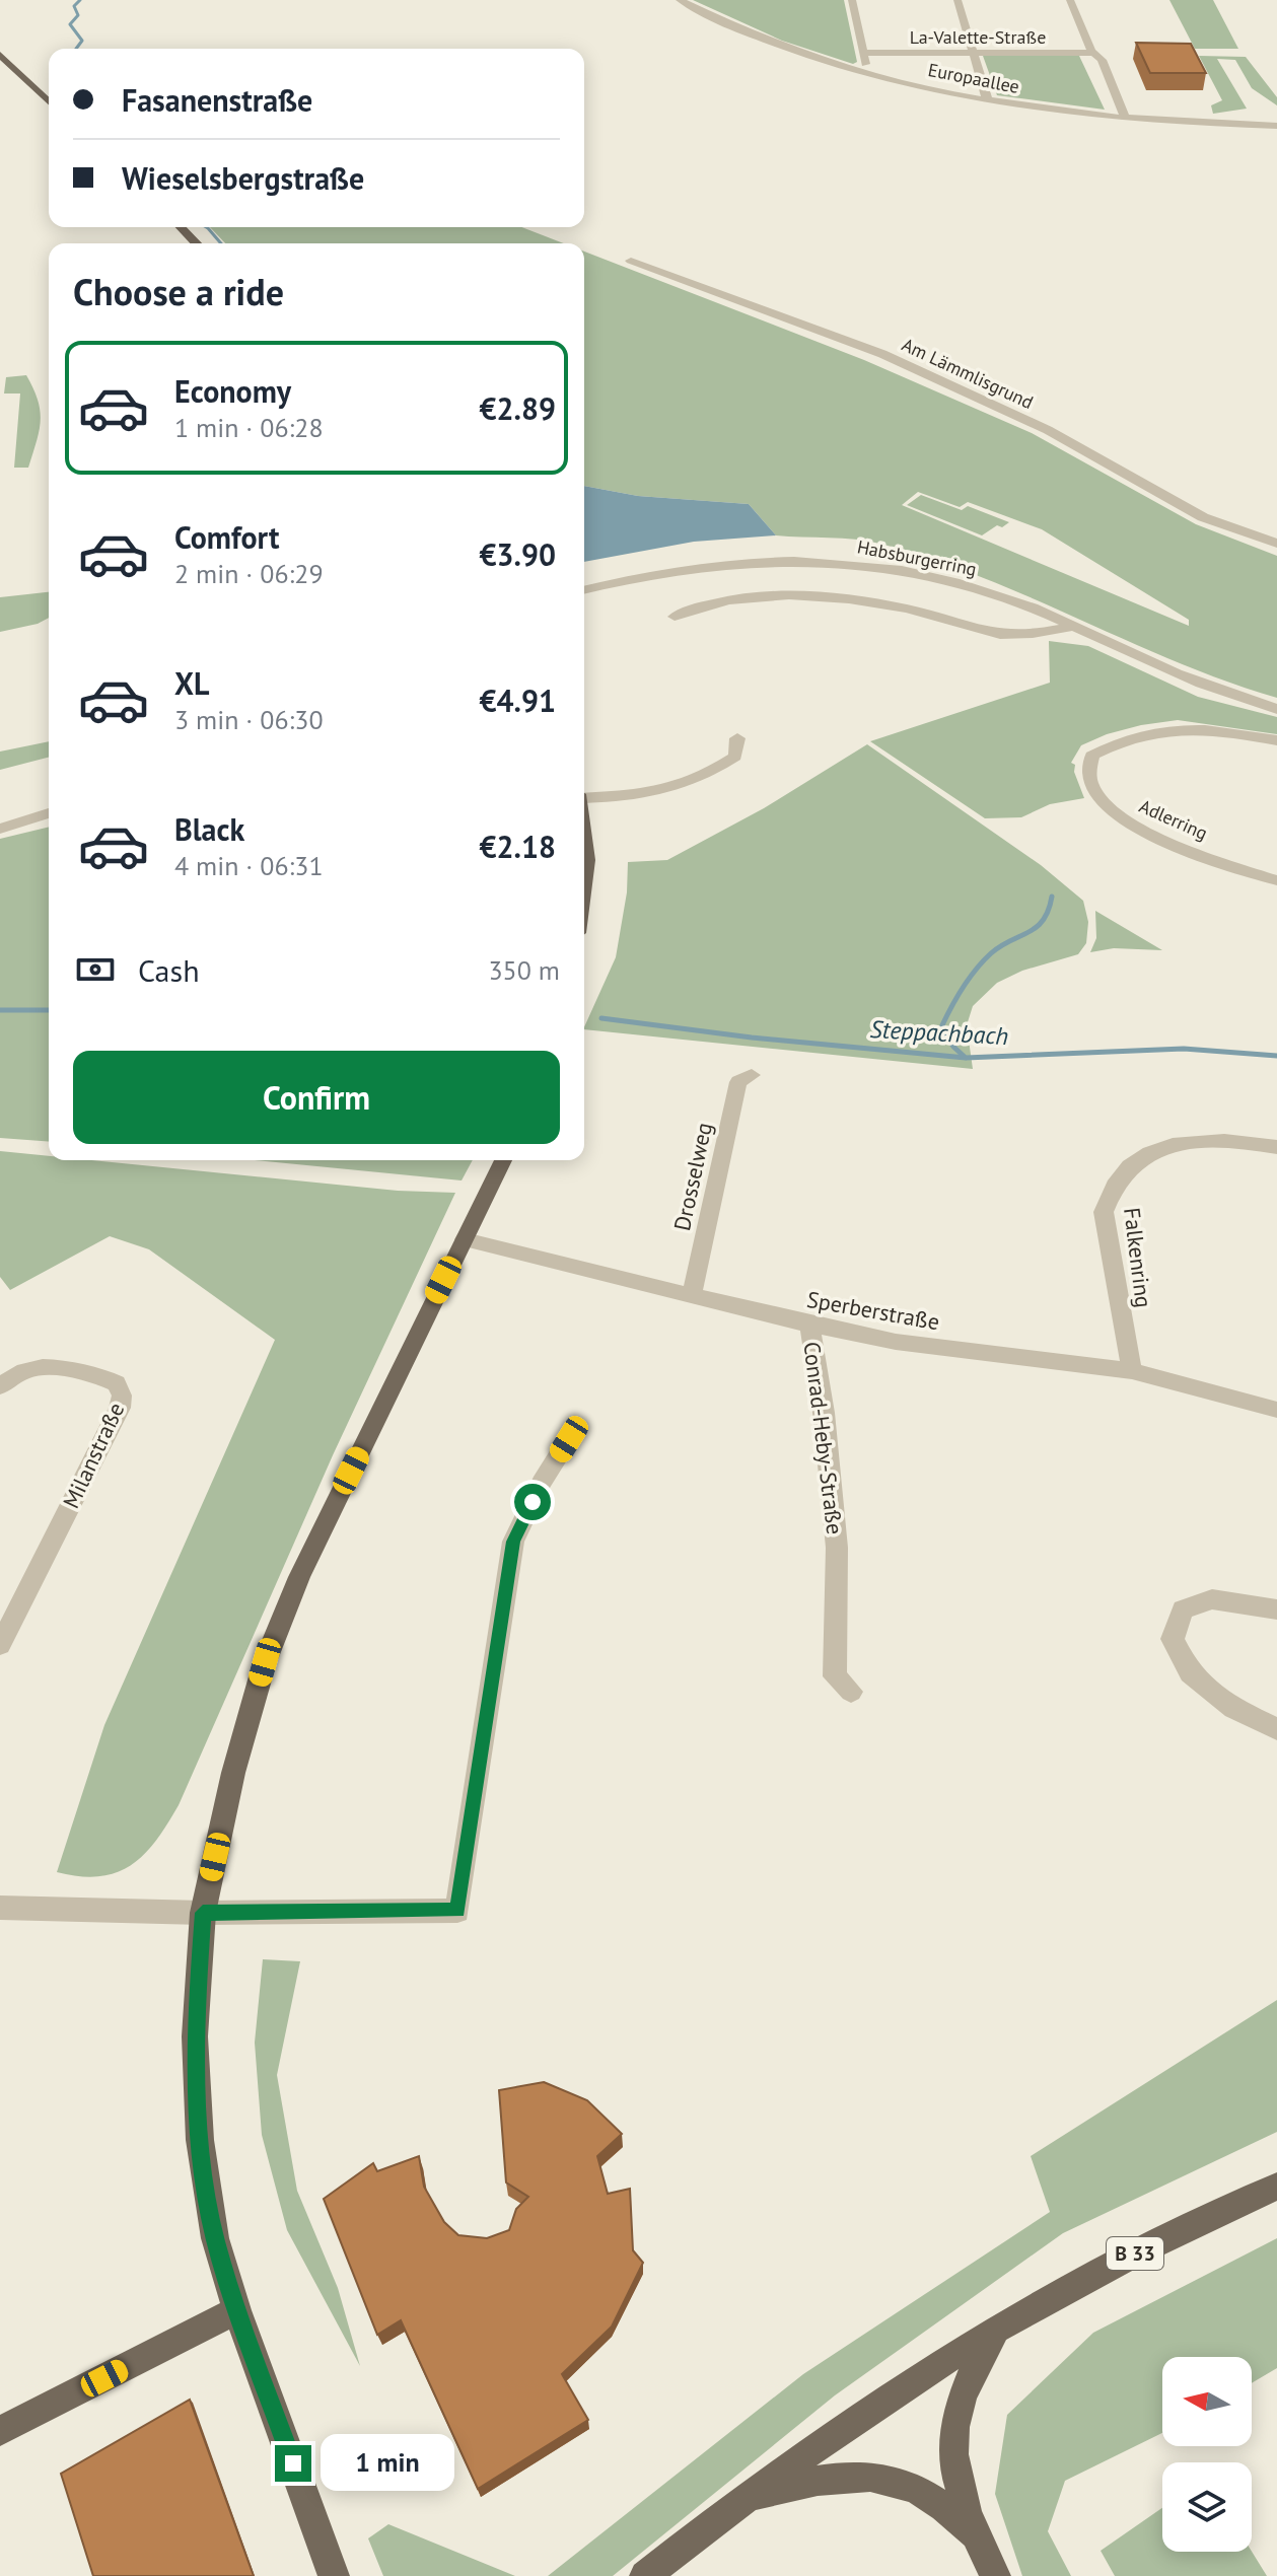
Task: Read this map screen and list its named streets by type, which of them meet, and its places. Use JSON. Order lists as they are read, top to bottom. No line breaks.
{"streets":{"main road":["B 33"],"street":["La-Valette-Straße","Europaallee","Am Lämmlisgrund","Habsburgerring","Adlerring","Drosselweg","Falkenring","Sperberstraße","Conrad-Heby-Straße","Milanstraße"]},"crossings":[["Drosselweg","Sperberstraße"],["Falkenring","Sperberstraße"],["Sperberstraße","Conrad-Heby-Straße"]],"water":["Steppachbach"],"north":"left","page":{"banner":["Fasanenstraße","Wieselsbergstraße"],"heading":"Choose a ride","list":[{"name":"Economy","note":"1 min · 06:28","value":"€2.89"},{"name":"Comfort","note":"2 min · 06:29","value":"€3.90"},{"name":"XL","note":"3 min · 06:30","value":"€4.91"},{"name":"Black","note":"4 min · 06:31","value":"€2.18"}],"pay":["Cash","350 m"],"buttons":"Confirm","bubble":"1 min"}}
